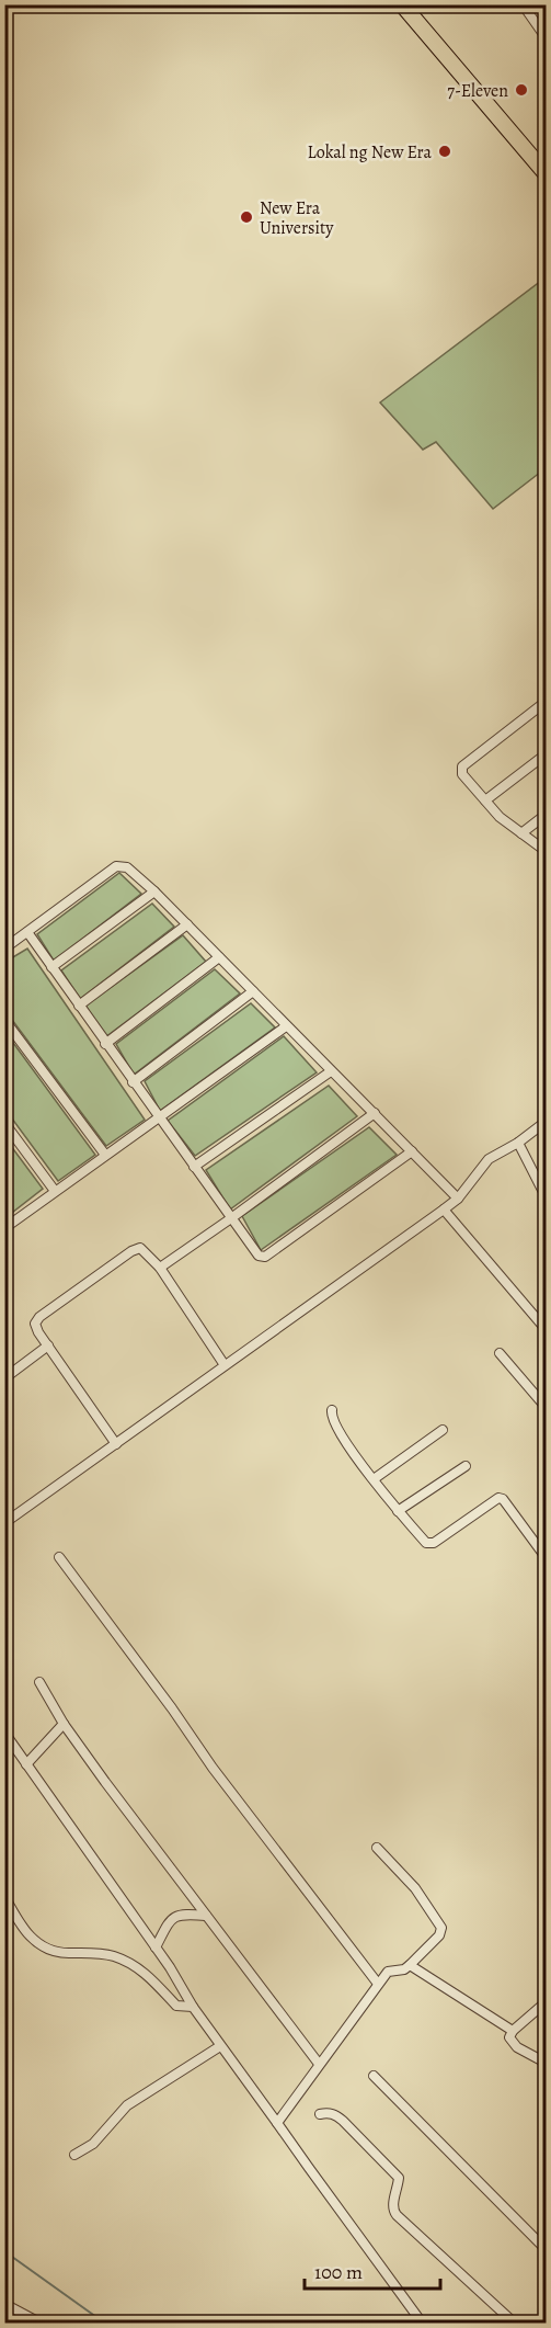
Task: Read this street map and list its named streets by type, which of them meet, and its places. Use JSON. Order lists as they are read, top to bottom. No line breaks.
{"places":["7-Eleven","Lokal ng New Era","New Era University"],"scale_bar":"100 m"}
